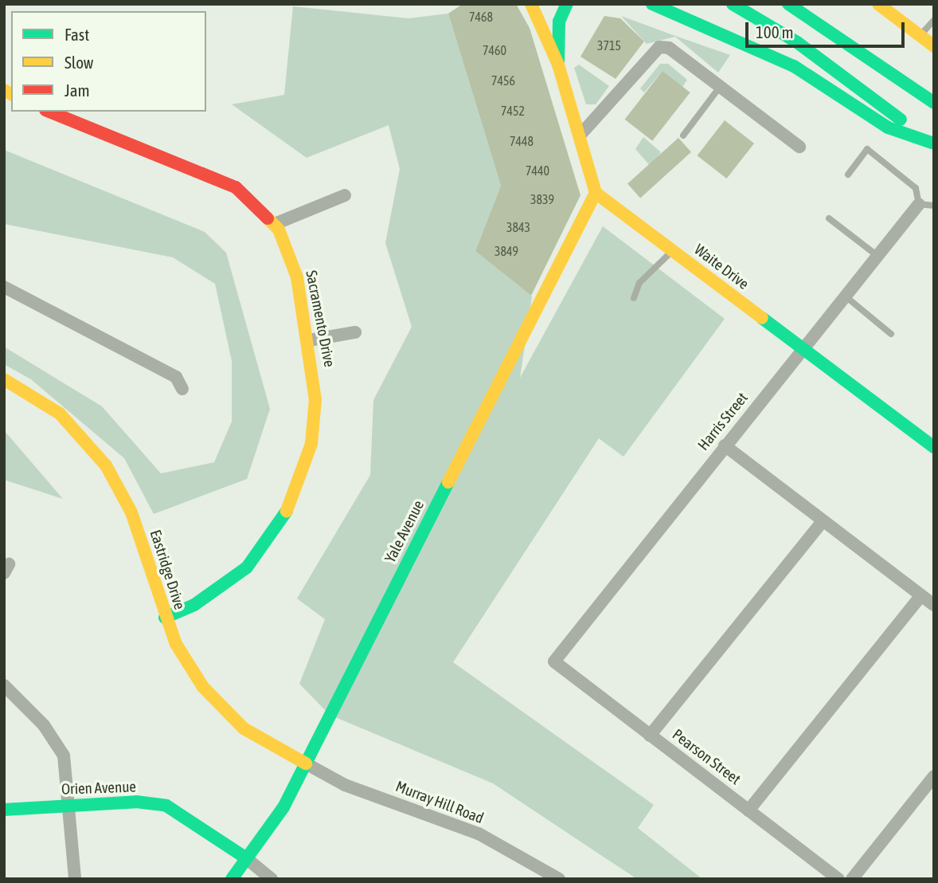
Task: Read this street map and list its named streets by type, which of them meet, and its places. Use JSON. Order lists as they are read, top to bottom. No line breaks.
{"streets":{"main road":["Waite Drive","Sacramento Drive","Yale Avenue","Eastridge Drive","Orien Avenue"],"street":["Harris Street","Pearson Street","Murray Hill Road"]},"crossings":[["Waite Drive","Harris Street"],["Waite Drive","Yale Avenue"],["Sacramento Drive","Eastridge Drive"],["Harris Street","Pearson Street"],["Yale Avenue","Eastridge Drive"],["Yale Avenue","Orien Avenue"],["Yale Avenue","Murray Hill Road"],["Eastridge Drive","Murray Hill Road"]],"house_numbers":["7468","3715","7460","7456","7452","7448","7440","3839","3843","3849"],"legend":["Fast","Slow","Jam"],"scale_bar":"100 m"}
